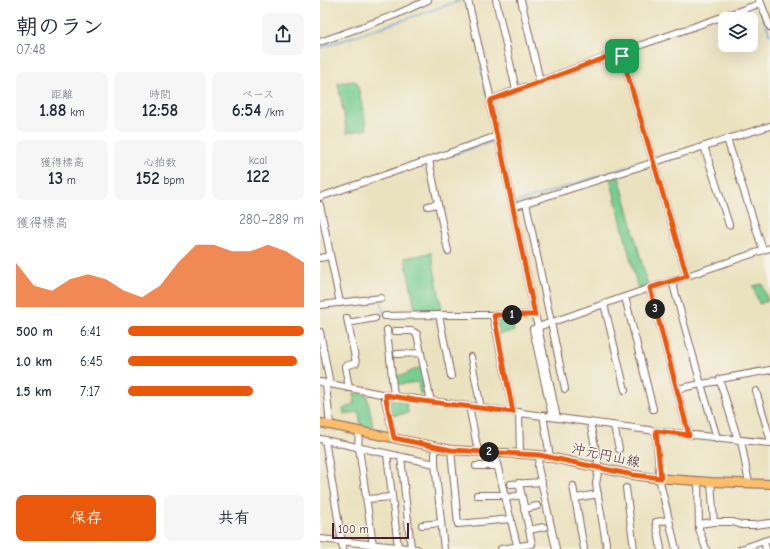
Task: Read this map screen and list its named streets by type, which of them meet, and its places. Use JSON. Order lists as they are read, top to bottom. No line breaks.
{"streets":{"main road":["沖元円山線"]},"scale_bar":"100 m","page":{"heading":["朝のラン","07:48"],"stats":[["距離","1.88 km"],["時間","12:58"],["ペース","6:54 /km"],["獲得標高","13 m"],["心拍数","152 bpm"],["kcal","122"]],"chart":["獲得標高","280–289 m"],"pins":["3","1","2"],"list":[{"name":"500 m","note":"6:41"},{"name":"1.0 km","note":"6:45"},{"name":"1.5 km","note":"7:17"}],"buttons":["保存","共有"],"scale":"100 m"}}
